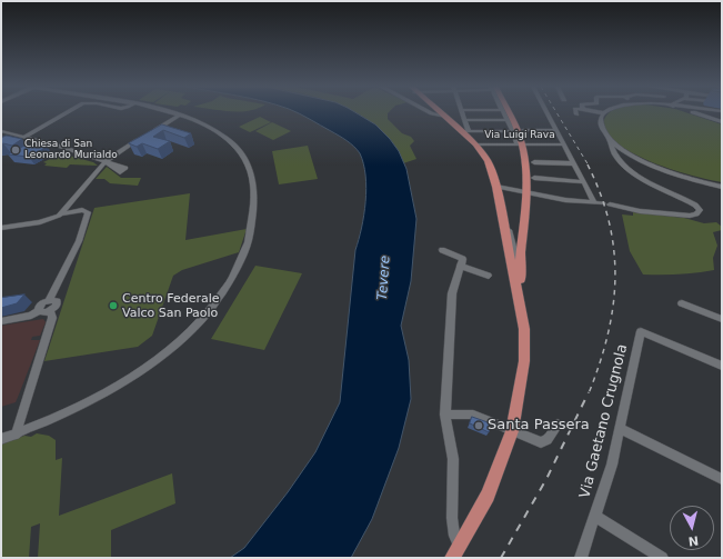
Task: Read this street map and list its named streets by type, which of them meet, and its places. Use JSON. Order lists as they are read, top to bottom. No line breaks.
{"streets":{"street":["Via Luigi Rava","Via Gaetano Crugnola"]},"water":["Tevere"],"places":["Chiesa di San Leonardo Murialdo","Centro Federale Valco San Paolo","Santa Passera"],"north":"bottom"}
